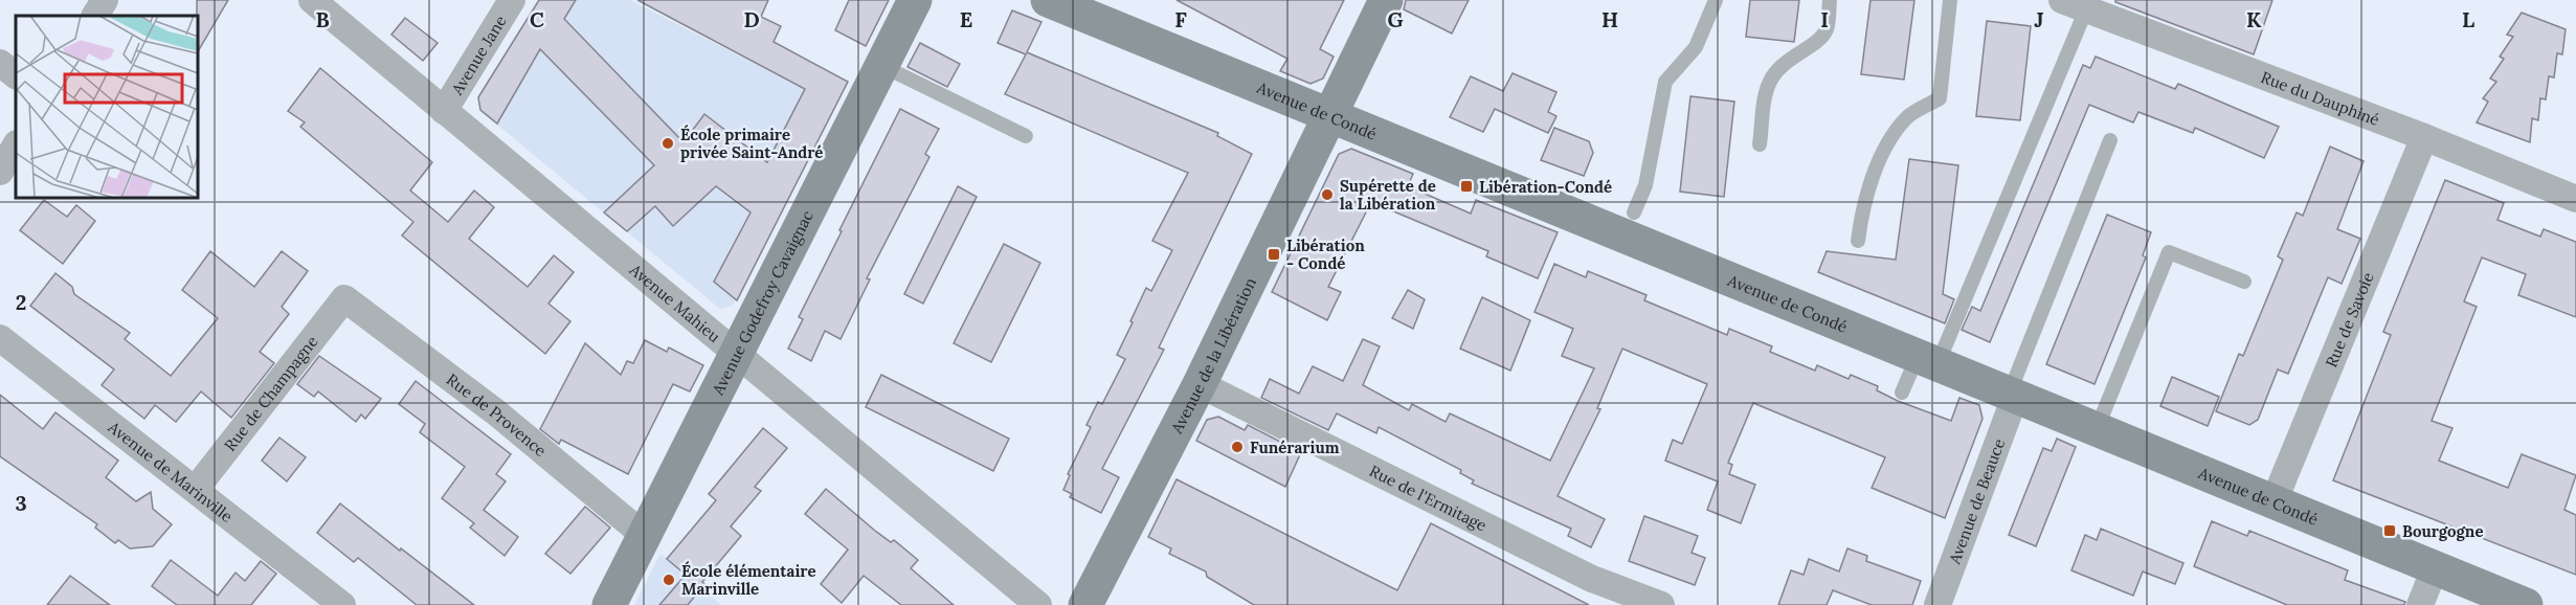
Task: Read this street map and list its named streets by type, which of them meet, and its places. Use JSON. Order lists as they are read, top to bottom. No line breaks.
{"streets":{"main road":["Avenue de Condé","Avenue Godefroy Cavaignac","Avenue de la Libération"],"street":["Avenue Jane","Rue du Dauphiné","Avenue Mahieu","Rue de Savoie","Rue de Champagne","Rue de Provence","Avenue de Marinville","Rue de l'Ermitage","Avenue de Beauce"]},"crossings":[["Avenue Jane","Avenue Mahieu"],["Rue du Dauphiné","Rue de Savoie"],["Avenue de Condé","Rue de Savoie"],["Avenue de Condé","Avenue de la Libération"],["Avenue de Condé","Avenue de Beauce"],["Avenue Mahieu","Avenue Godefroy Cavaignac"],["Avenue Godefroy Cavaignac","Rue de Provence"],["Avenue de la Libération","Rue de l'Ermitage"],["Rue de Champagne","Rue de Provence"],["Rue de Champagne","Avenue de Marinville"]],"places":{"other":["École primaire privée Saint-André","Supérette de la Libération","Funérarium","École élémentaire Marinville"],"transit":["Libération-Condé","Libération - Condé","Bourgogne"]},"grid":{"columns":["B","C","D","E","F","G","H","I","J","K","L"],"rows":["2","3"]}}
